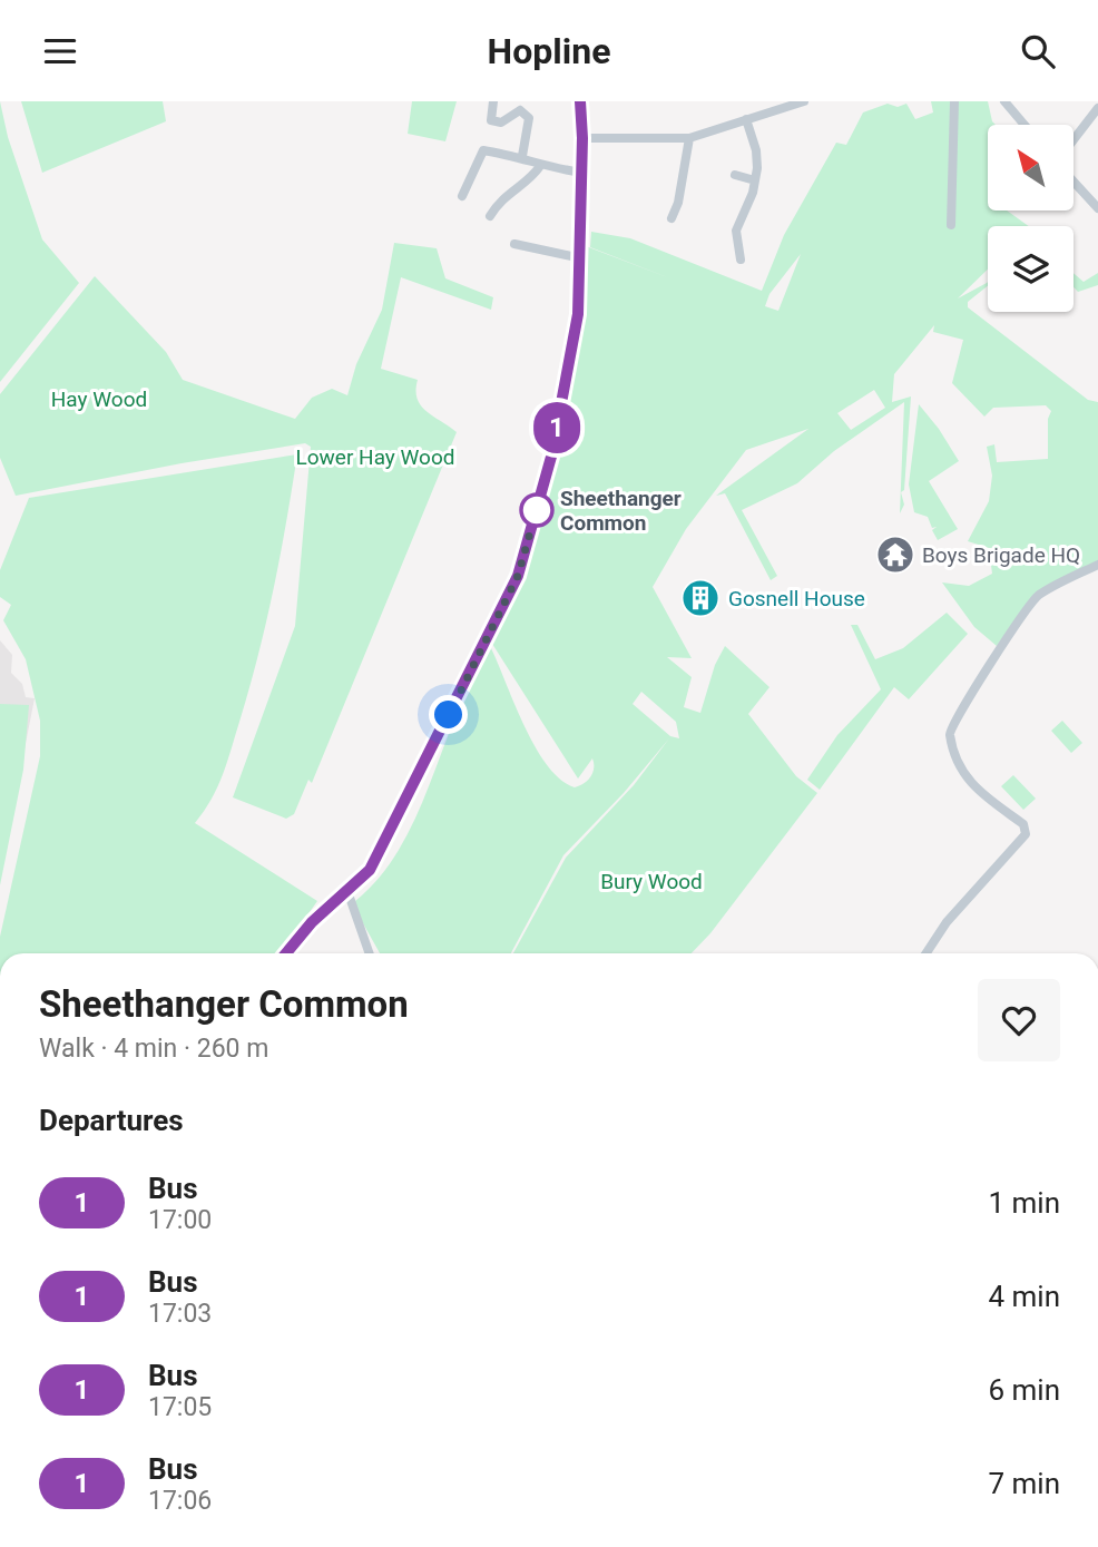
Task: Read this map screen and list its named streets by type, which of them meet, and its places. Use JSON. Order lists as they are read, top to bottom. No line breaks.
{"parks":["Hay Wood","Lower Hay Wood","Bury Wood"],"places":{"other":["Sheethanger Common"],"temple":["Boys Brigade HQ"],"building":["Gosnell House"]},"lines":["bus line 1"],"north":"top left","page":{"header":"Hopline","on_map":"1","heading":[["Sheethanger Common","Walk · 4 min · 260 m"],"Departures"],"list":[{"mark":"1","name":"Bus","note":"17:00","value":"1 min"},{"mark":"1","name":"Bus","note":"17:03","value":"4 min"},{"mark":"1","name":"Bus","note":"17:05","value":"6 min"},{"mark":"1","name":"Bus","note":"17:06","value":"7 min"}]}}
